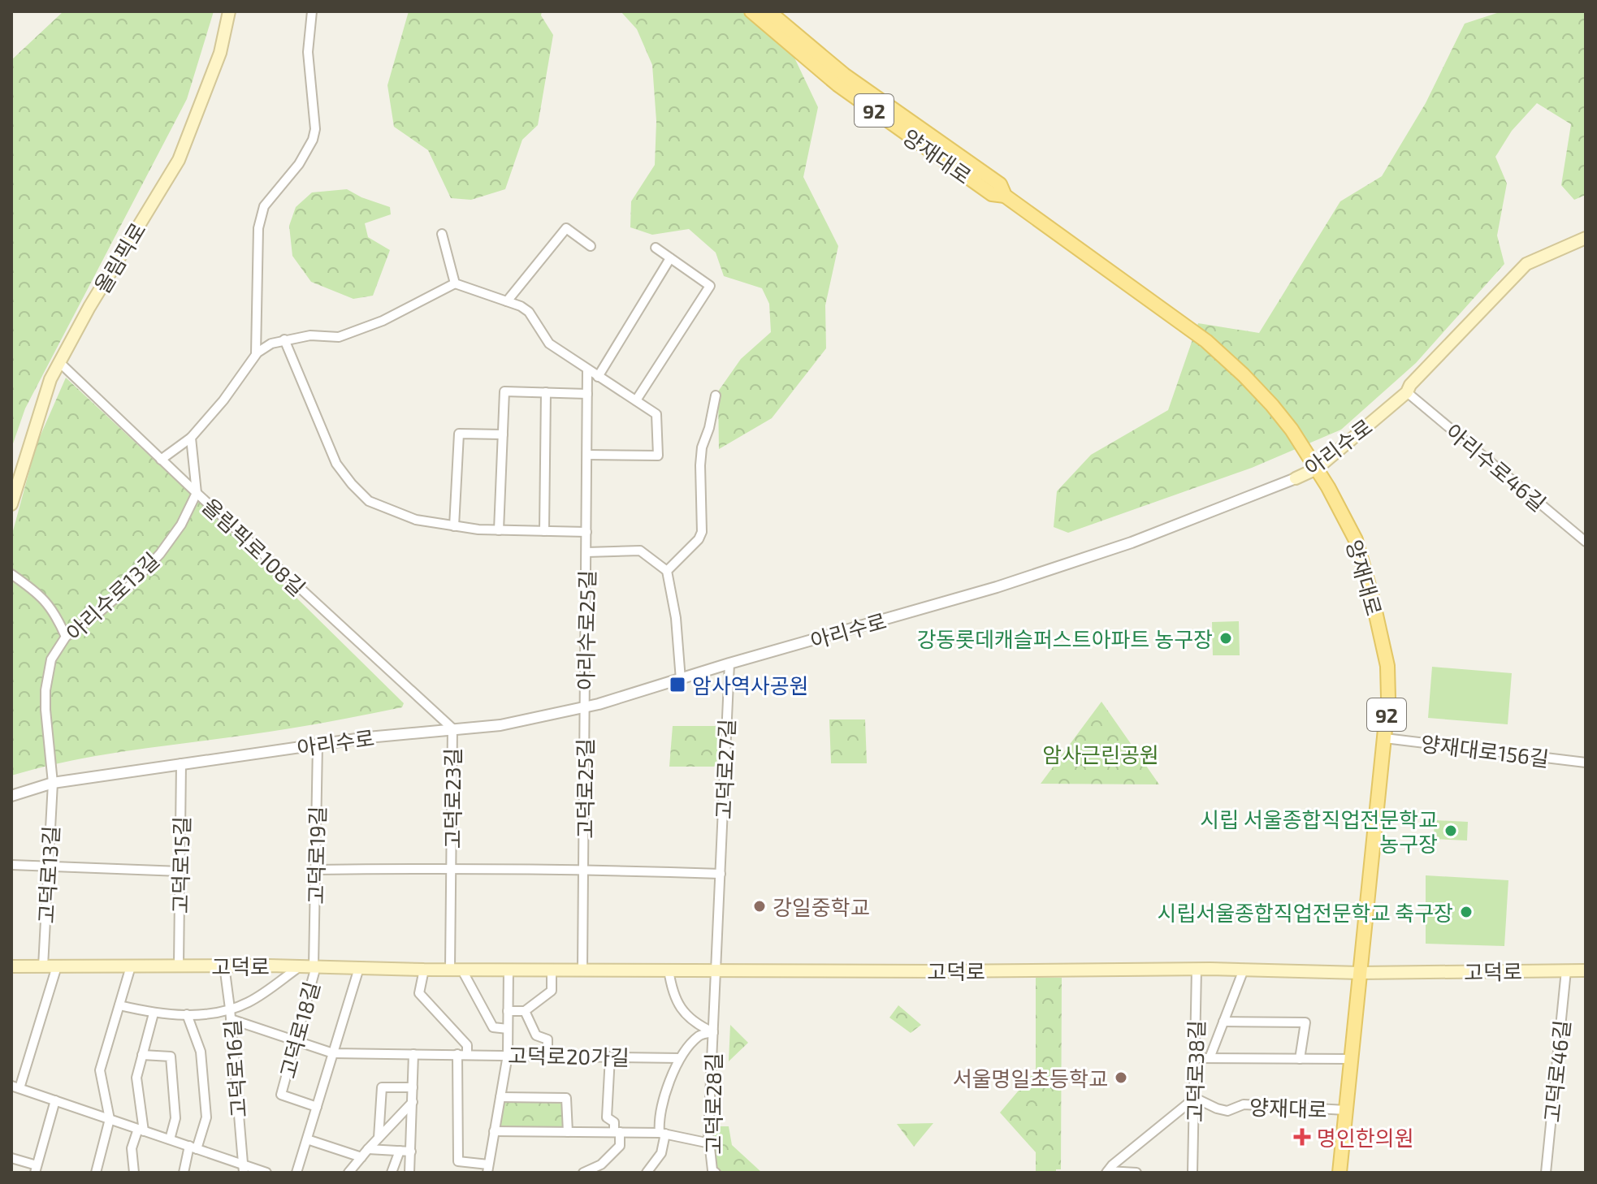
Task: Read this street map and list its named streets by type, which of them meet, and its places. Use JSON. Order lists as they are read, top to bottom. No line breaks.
{"streets":{"main road":["92","양재대로","올림픽로","아리수로","고덕로"],"street":["아리수로46길","올림픽로108길","아리수로13길","아리수로25길","양재대로156길","고덕로27길","고덕로25길","고덕로23길","고덕로19길","고덕로15길","고덕로13길","고덕로18길","고덕로20가길","고덕로16길","고덕로38길","고덕로46길","고덕로28길"]},"crossings":[["양재대로","아리수로"],["양재대로","양재대로156길"],["양재대로","고덕로"],["양재대로","고덕로38길"],["올림픽로","올림픽로108길"],["아리수로","아리수로46길"],["아리수로","올림픽로108길"],["아리수로","아리수로13길"],["아리수로","아리수로25길"],["아리수로","고덕로27길"],["아리수로","고덕로25길"],["아리수로","고덕로23길"],["아리수로","고덕로19길"],["아리수로","고덕로15길"],["아리수로","고덕로13길"],["올림픽로108길","아리수로13길"],["올림픽로108길","고덕로23길"],["아리수로13길","고덕로13길"],["아리수로25길","고덕로25길"],["고덕로27길","고덕로"],["고덕로27길","고덕로28길"],["고덕로25길","고덕로23길"],["고덕로25길","고덕로"],["고덕로23길","고덕로19길"],["고덕로23길","고덕로"],["고덕로19길","고덕로"],["고덕로19길","고덕로18길"],["고덕로15길","고덕로"],["고덕로13길","고덕로"],["고덕로","고덕로18길"],["고덕로","고덕로16길"],["고덕로","고덕로38길"],["고덕로","고덕로46길"],["고덕로","고덕로28길"],["고덕로18길","고덕로20가길"],["고덕로20가길","고덕로16길"],["고덕로20가길","고덕로28길"]],"parks":["암사근린공원"],"places":{"other":["강동롯데캐슬퍼스트아파트 농구장","시립 서울종합직업전문학교 농구장","강일중학교","시립서울종합직업전문학교 축구장","서울명일초등학교"],"transit":["암사역사공원"],"health":["명인한의원"]}}
